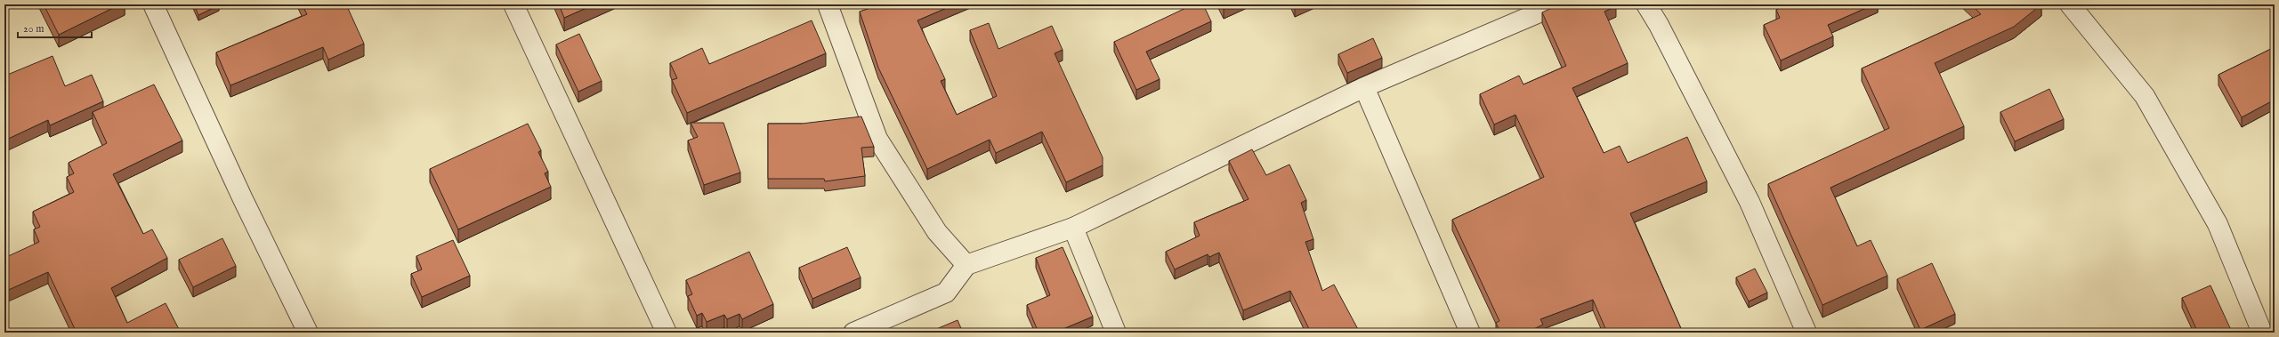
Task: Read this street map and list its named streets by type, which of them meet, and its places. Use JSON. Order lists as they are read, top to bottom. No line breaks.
{"scale_bar":"20 m"}
